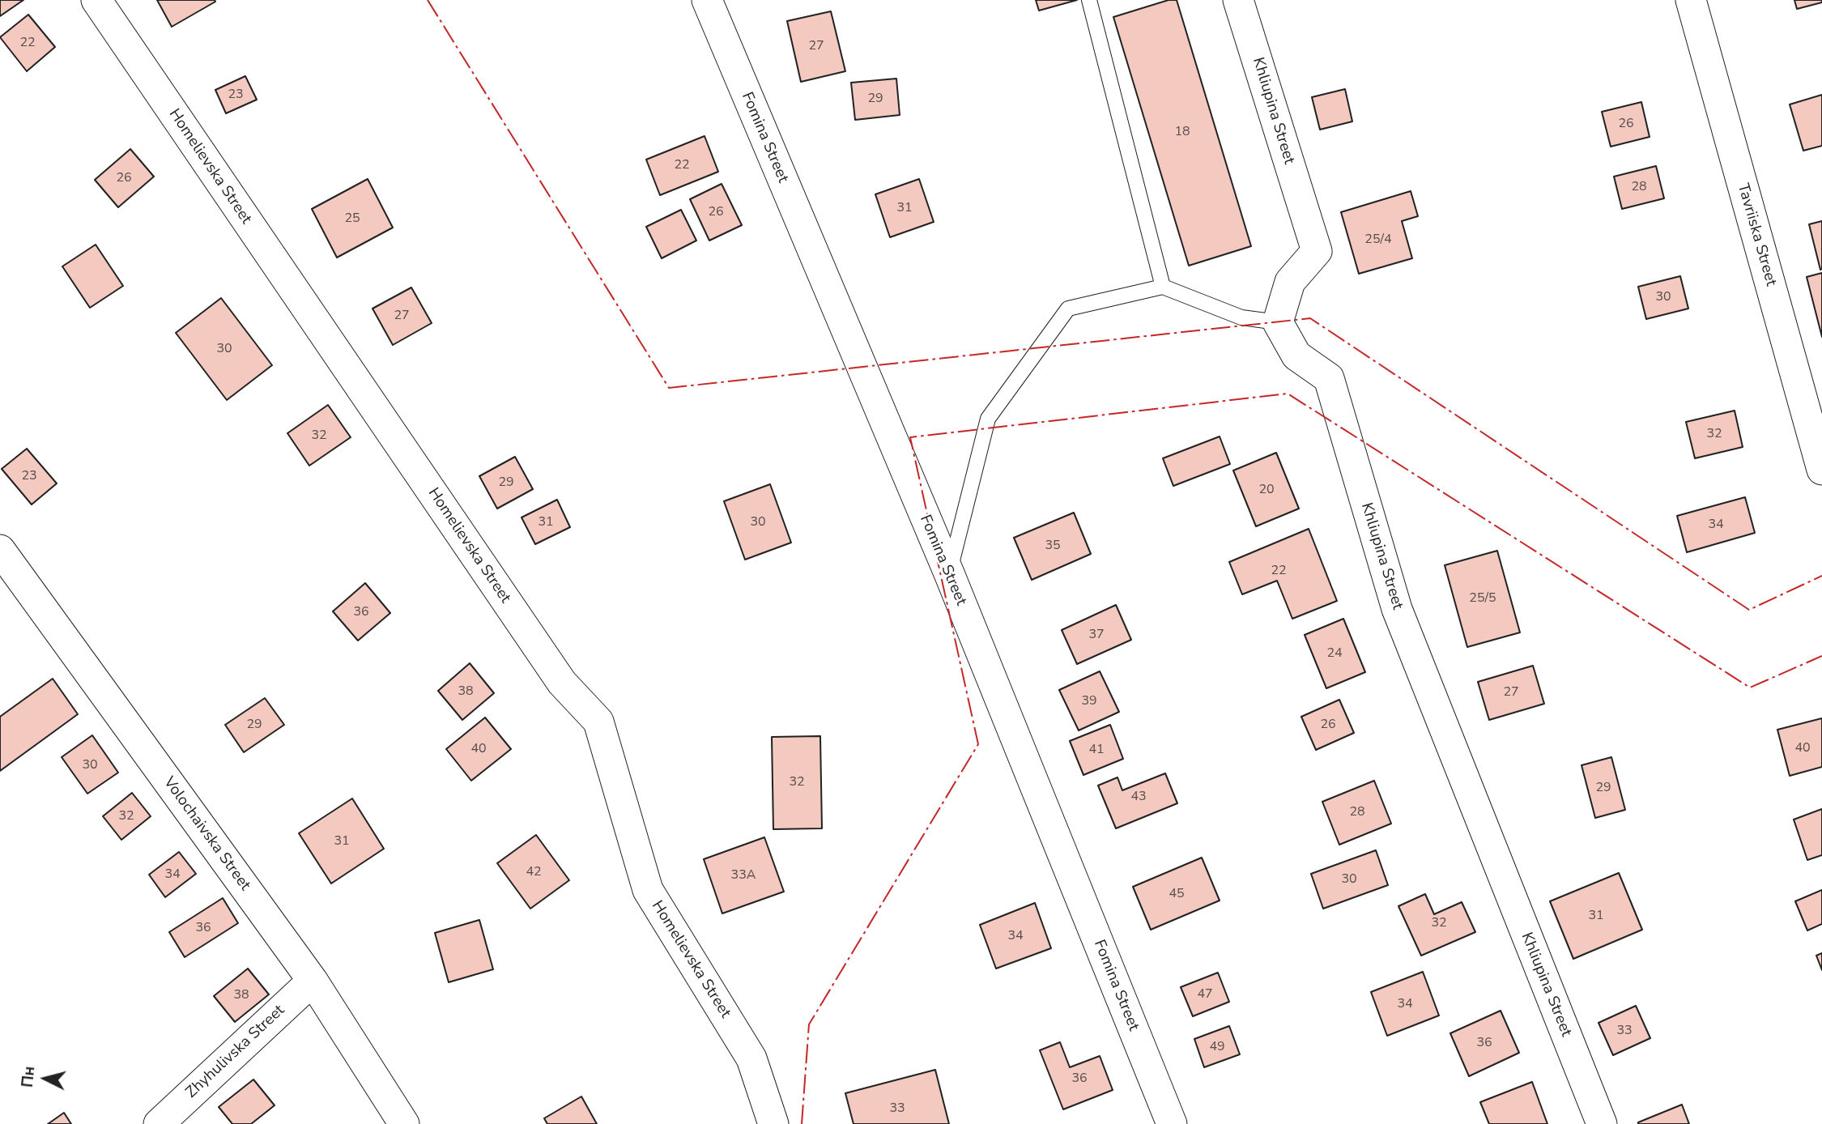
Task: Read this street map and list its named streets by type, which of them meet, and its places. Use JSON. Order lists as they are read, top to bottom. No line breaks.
{"streets":{"street":["Khliupina Street","Fomina Street","Homelievska Street","Tavriiska Street","Volochaivska Street","Zhyhulivska Street"]},"crossings":[["Volochaivska Street","Zhyhulivska Street"]],"house_numbers":["22","27","23","29","26","18","22","26","28","31","26","25","25/4","30","27","30","32","32","23","29","20","31","30","34","35","22","25/5","36","37","24","38","27","39","29","26","40","40","41","30","32","29","43","28","32","31","42","34","33А","30","45","31","32","36","34","47","38","34","33","36","49","36","33"],"north":"left"}
